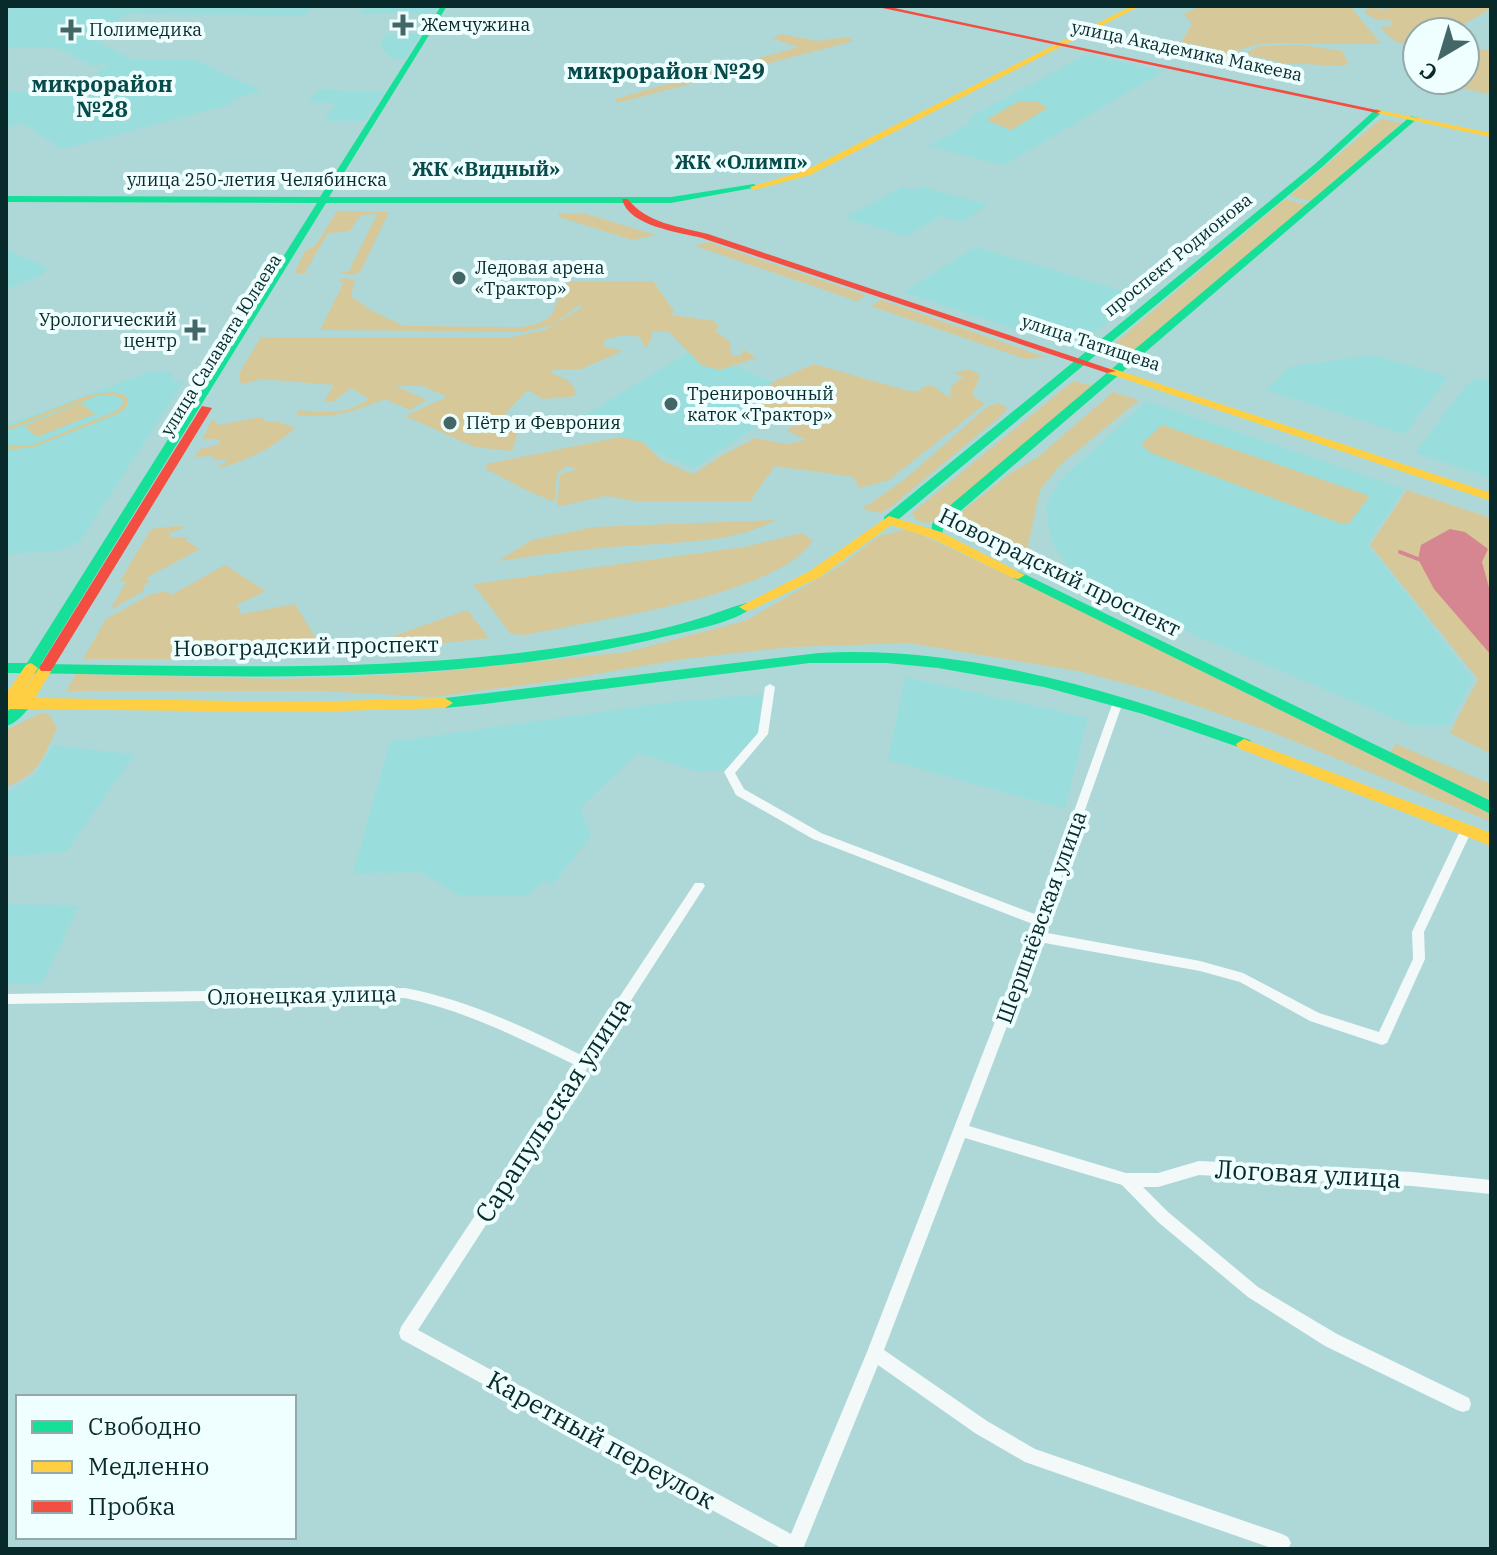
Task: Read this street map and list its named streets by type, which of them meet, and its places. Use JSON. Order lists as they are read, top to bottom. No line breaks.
{"streets":{"street":["улица Академика Макеева","улица 250-летия Челябинска","проспект Родионова","улица Татищева","улица Салавата Юлаева","Новоградский проспект","Шершнёвская улица","Олонецкая улица","Сарапульская улица","Логовая улица","Каретный переулок"]},"crossings":[["улица Академика Макеева","улица 250-летия Челябинска"],["улица Академика Макеева","проспект Родионова"],["улица 250-летия Челябинска","улица Татищева"],["улица 250-летия Челябинска","улица Салавата Юлаева"],["проспект Родионова","улица Татищева"],["проспект Родионова","Новоградский проспект"],["улица Салавата Юлаева","Новоградский проспект"],["Шершнёвская улица","Каретный переулок"],["Олонецкая улица","Сарапульская улица"],["Сарапульская улица","Каретный переулок"]],"districts":["микрорайон №29","микрорайон №28","ЖК «Олимп»","ЖК «Видный»"],"places":{"health":["Жемчужина","Полимедика","Урологический центр"],"other":["Ледовая арена «Трактор»","Тренировочный каток «Трактор»","Пётр и Феврония"]},"legend":["Свободно","Медленно","Пробка"],"north":"bottom left"}
